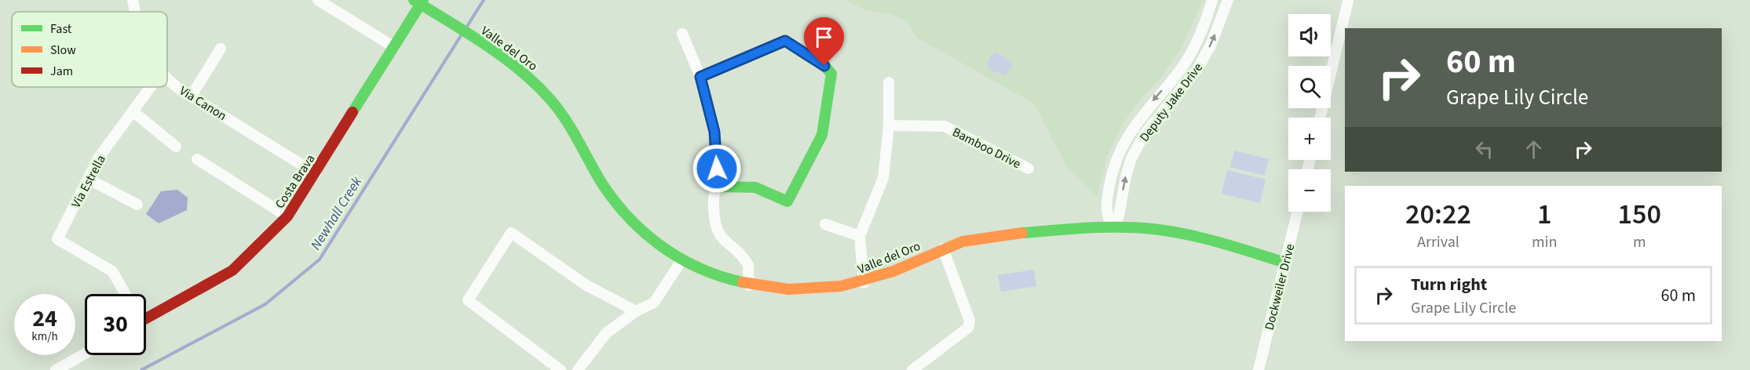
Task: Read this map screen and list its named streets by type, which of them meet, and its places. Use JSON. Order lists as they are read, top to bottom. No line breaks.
{"streets":{"street":["Valle del Oro","Deputy Jake Drive","Via Canon","Bamboo Drive","Via Estrella","Costa Brava","Dockweiler Drive"]},"crossings":[["Valle del Oro","Deputy Jake Drive"],["Valle del Oro","Costa Brava"],["Valle del Oro","Dockweiler Drive"],["Via Canon","Costa Brava"]],"water":["Newhall Creek"],"legend":["Fast","Slow","Jam"],"page":{"map_buttons":["+","−"],"turn":["60 m","Grape Lily Circle"],"eta":["20:22","Arrival","1","min","150","m"],"list":[{"name":"Turn right","note":"Grape Lily Circle","value":"60 m"}],"speed":"24 km/h","limit":"30"}}
